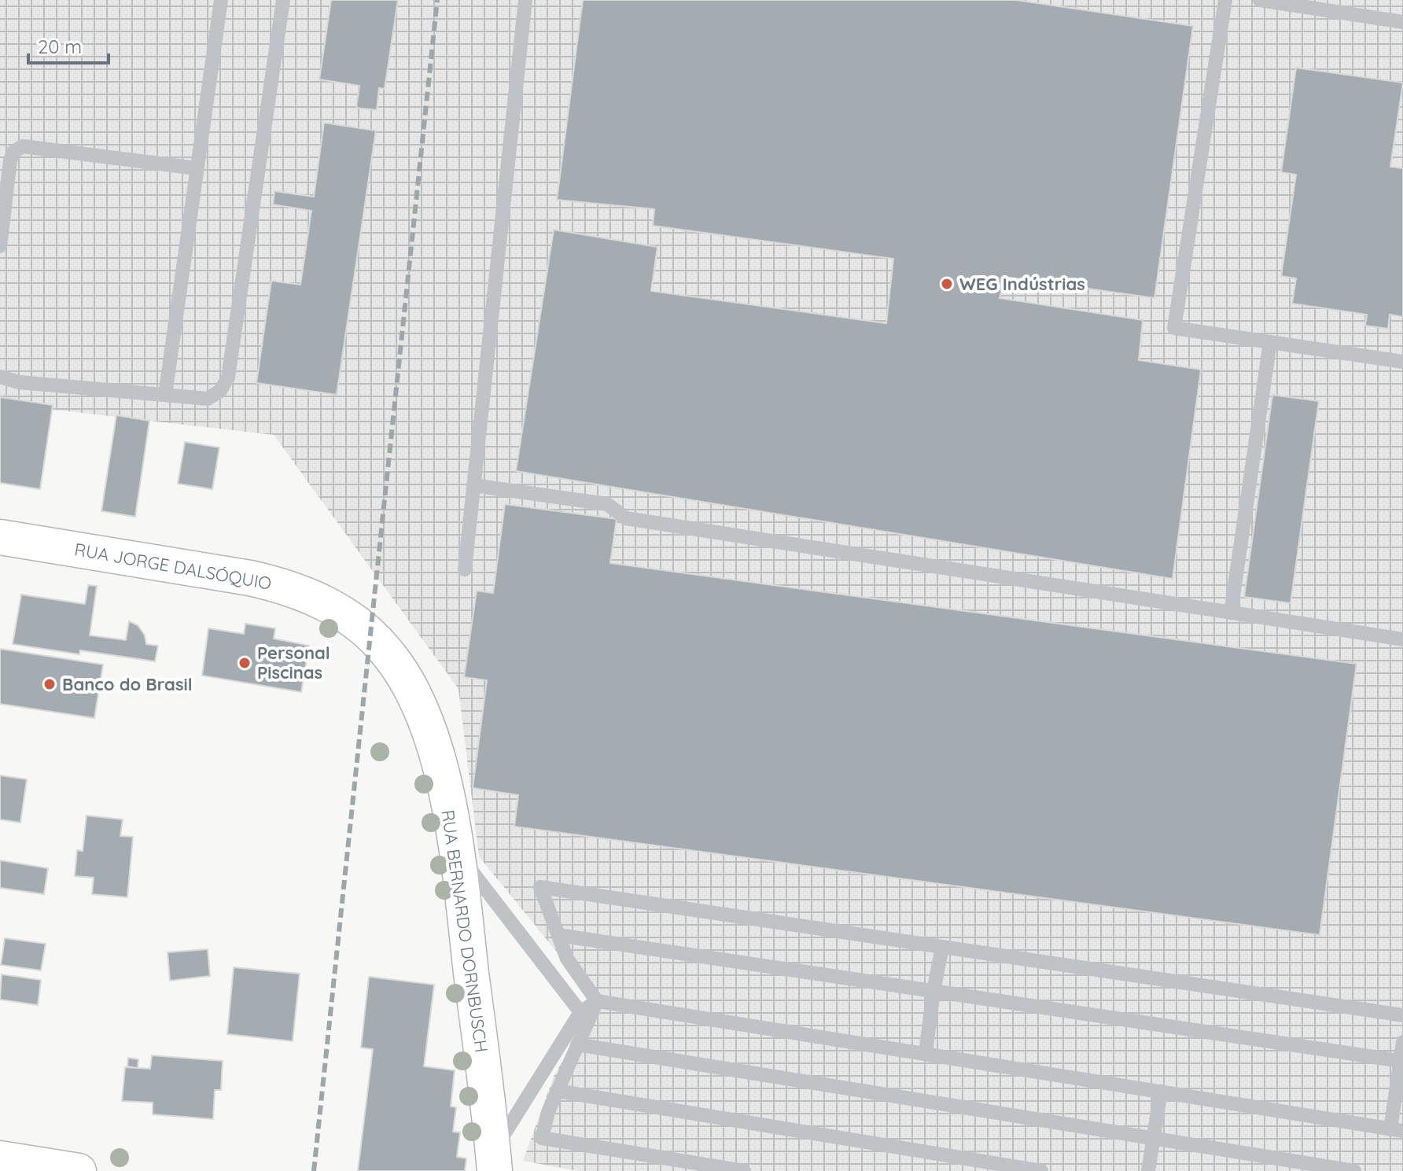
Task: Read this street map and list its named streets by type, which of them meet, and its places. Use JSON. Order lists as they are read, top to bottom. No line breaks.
{"streets":{"main road":["RUA JORGE DALSÓQUIO","RUA BERNARDO DORNBUSCH"]},"crossings":[["RUA JORGE DALSÓQUIO","RUA BERNARDO DORNBUSCH"]],"places":["WEG Indústrias","Personal Piscinas","Banco do Brasil"],"scale_bar":"20 m"}
